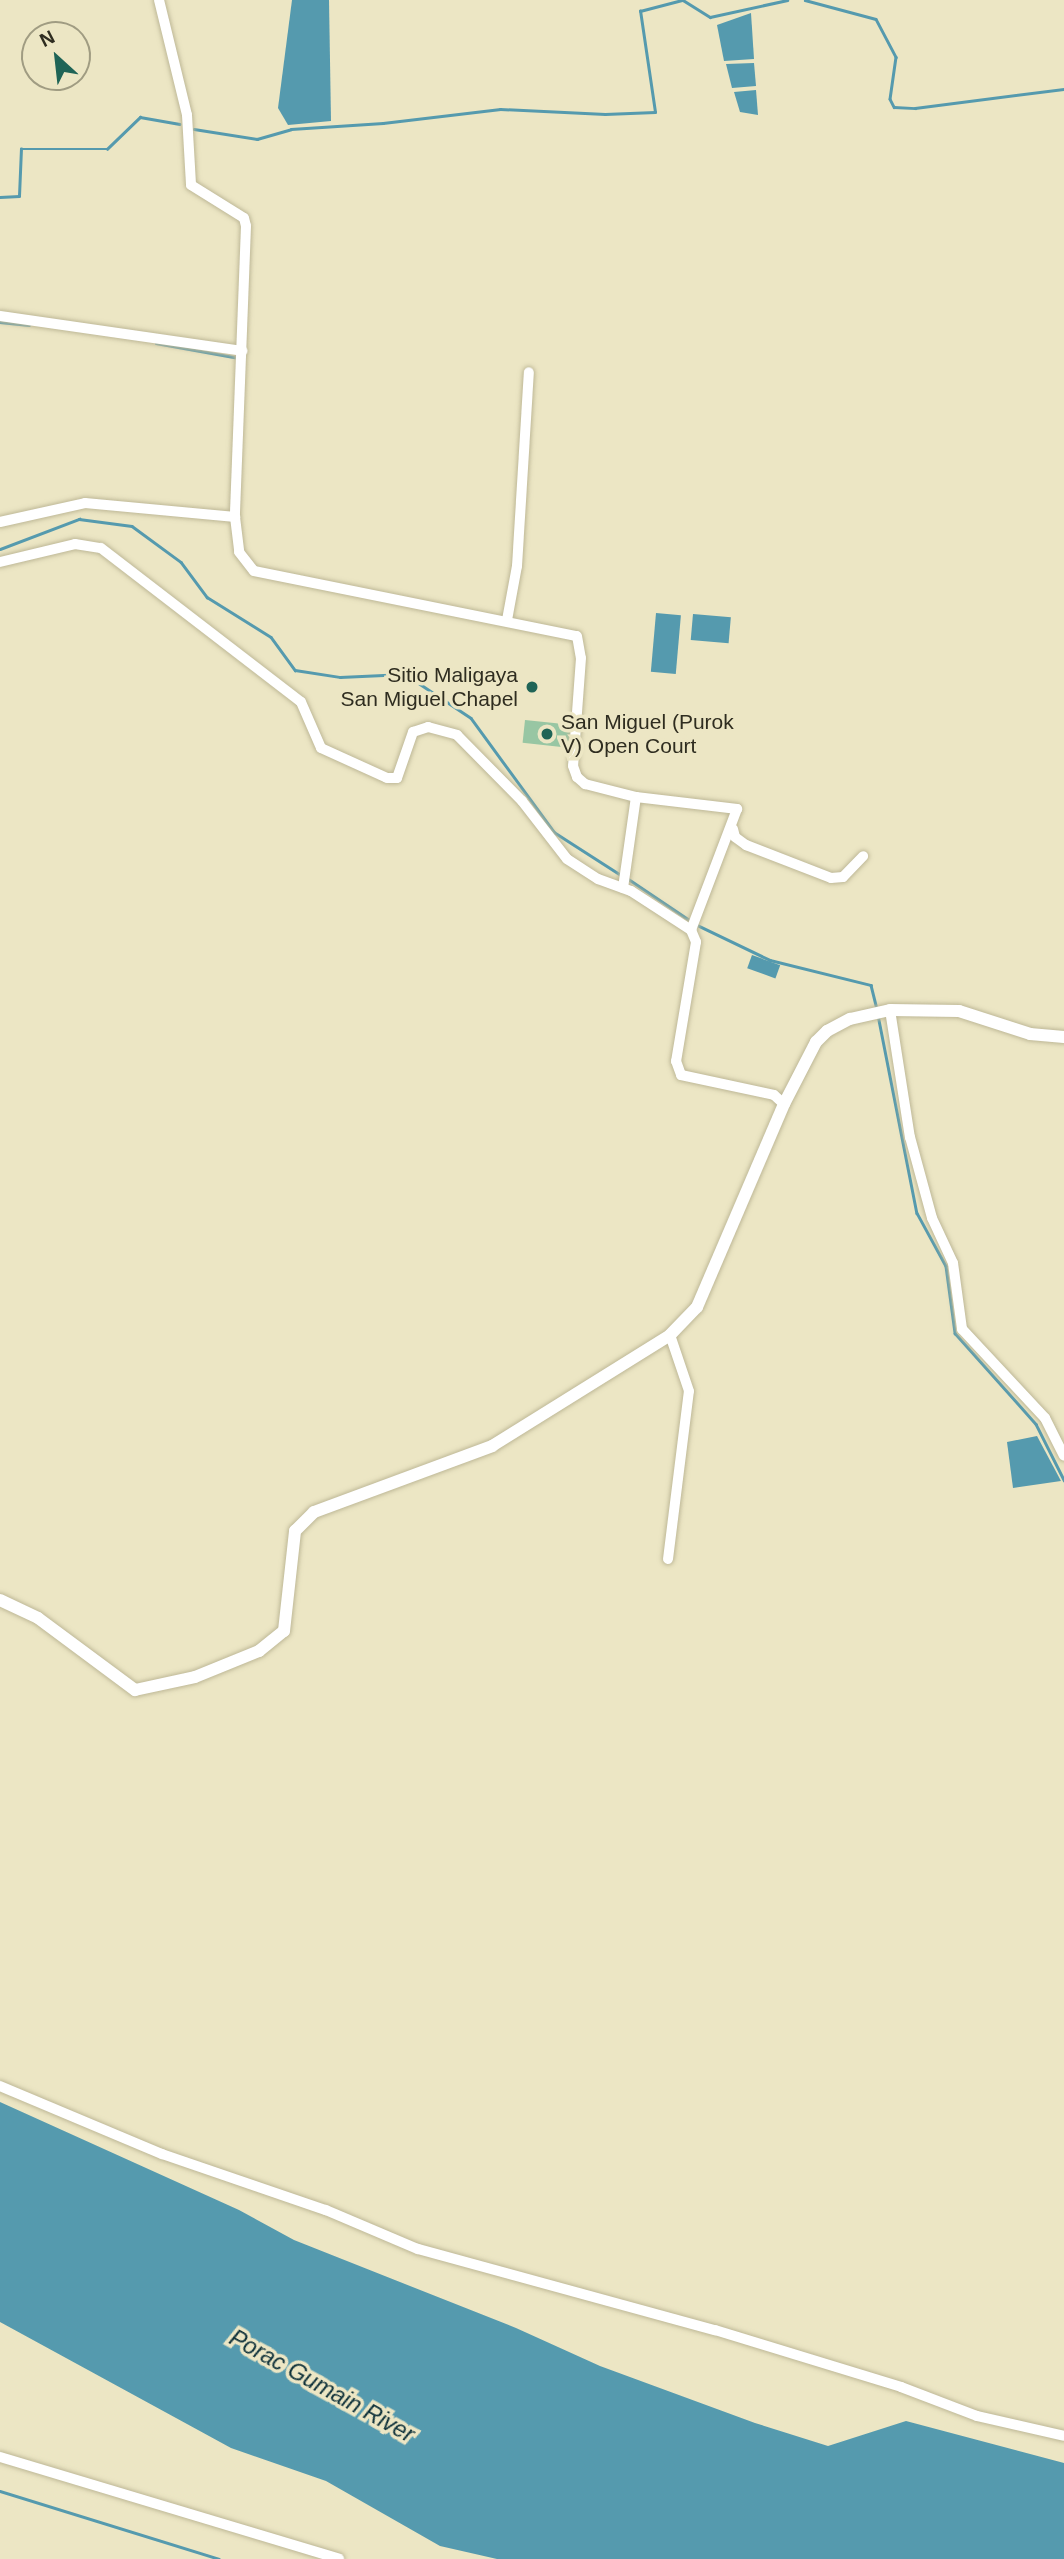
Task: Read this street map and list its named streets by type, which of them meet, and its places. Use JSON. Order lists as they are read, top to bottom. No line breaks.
{"water":["Porac Gumain River"],"places":["Sitio Maligaya San Miguel Chapel","San Miguel (Purok V) Open Court"],"north":"top left"}
